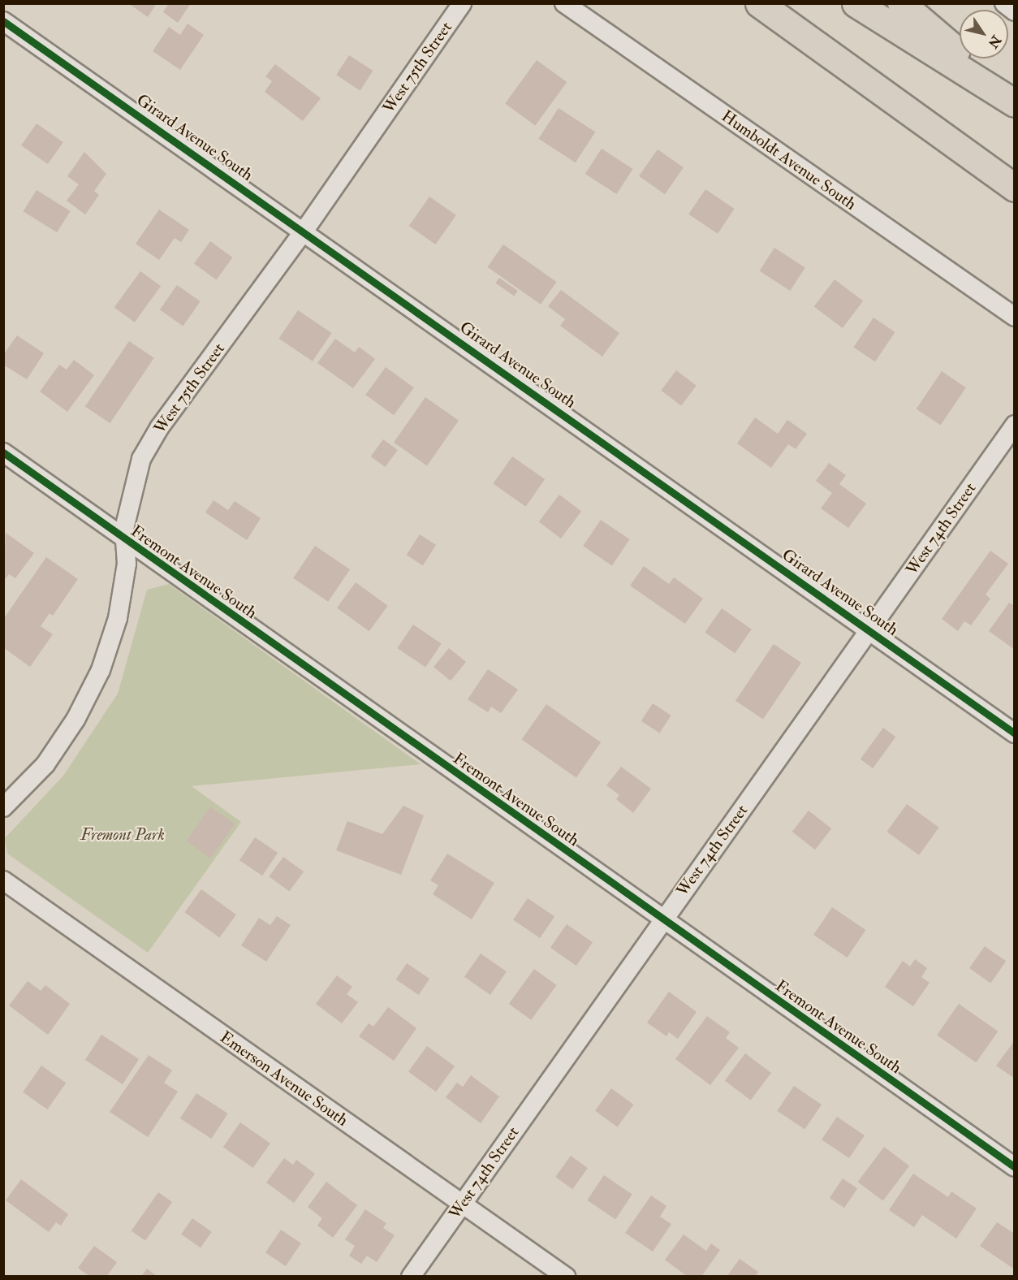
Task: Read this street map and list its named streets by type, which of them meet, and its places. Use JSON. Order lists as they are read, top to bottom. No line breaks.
{"streets":{"street":["West 75th Street","Girard Avenue South","Humboldt Avenue South","West 74th Street","Fremont Avenue South","Emerson Avenue South"]},"crossings":[["West 75th Street","Girard Avenue South"],["West 75th Street","Fremont Avenue South"],["Girard Avenue South","West 74th Street"],["West 74th Street","Fremont Avenue South"],["West 74th Street","Emerson Avenue South"]],"parks":["Fremont Park"],"north":"bottom right"}
